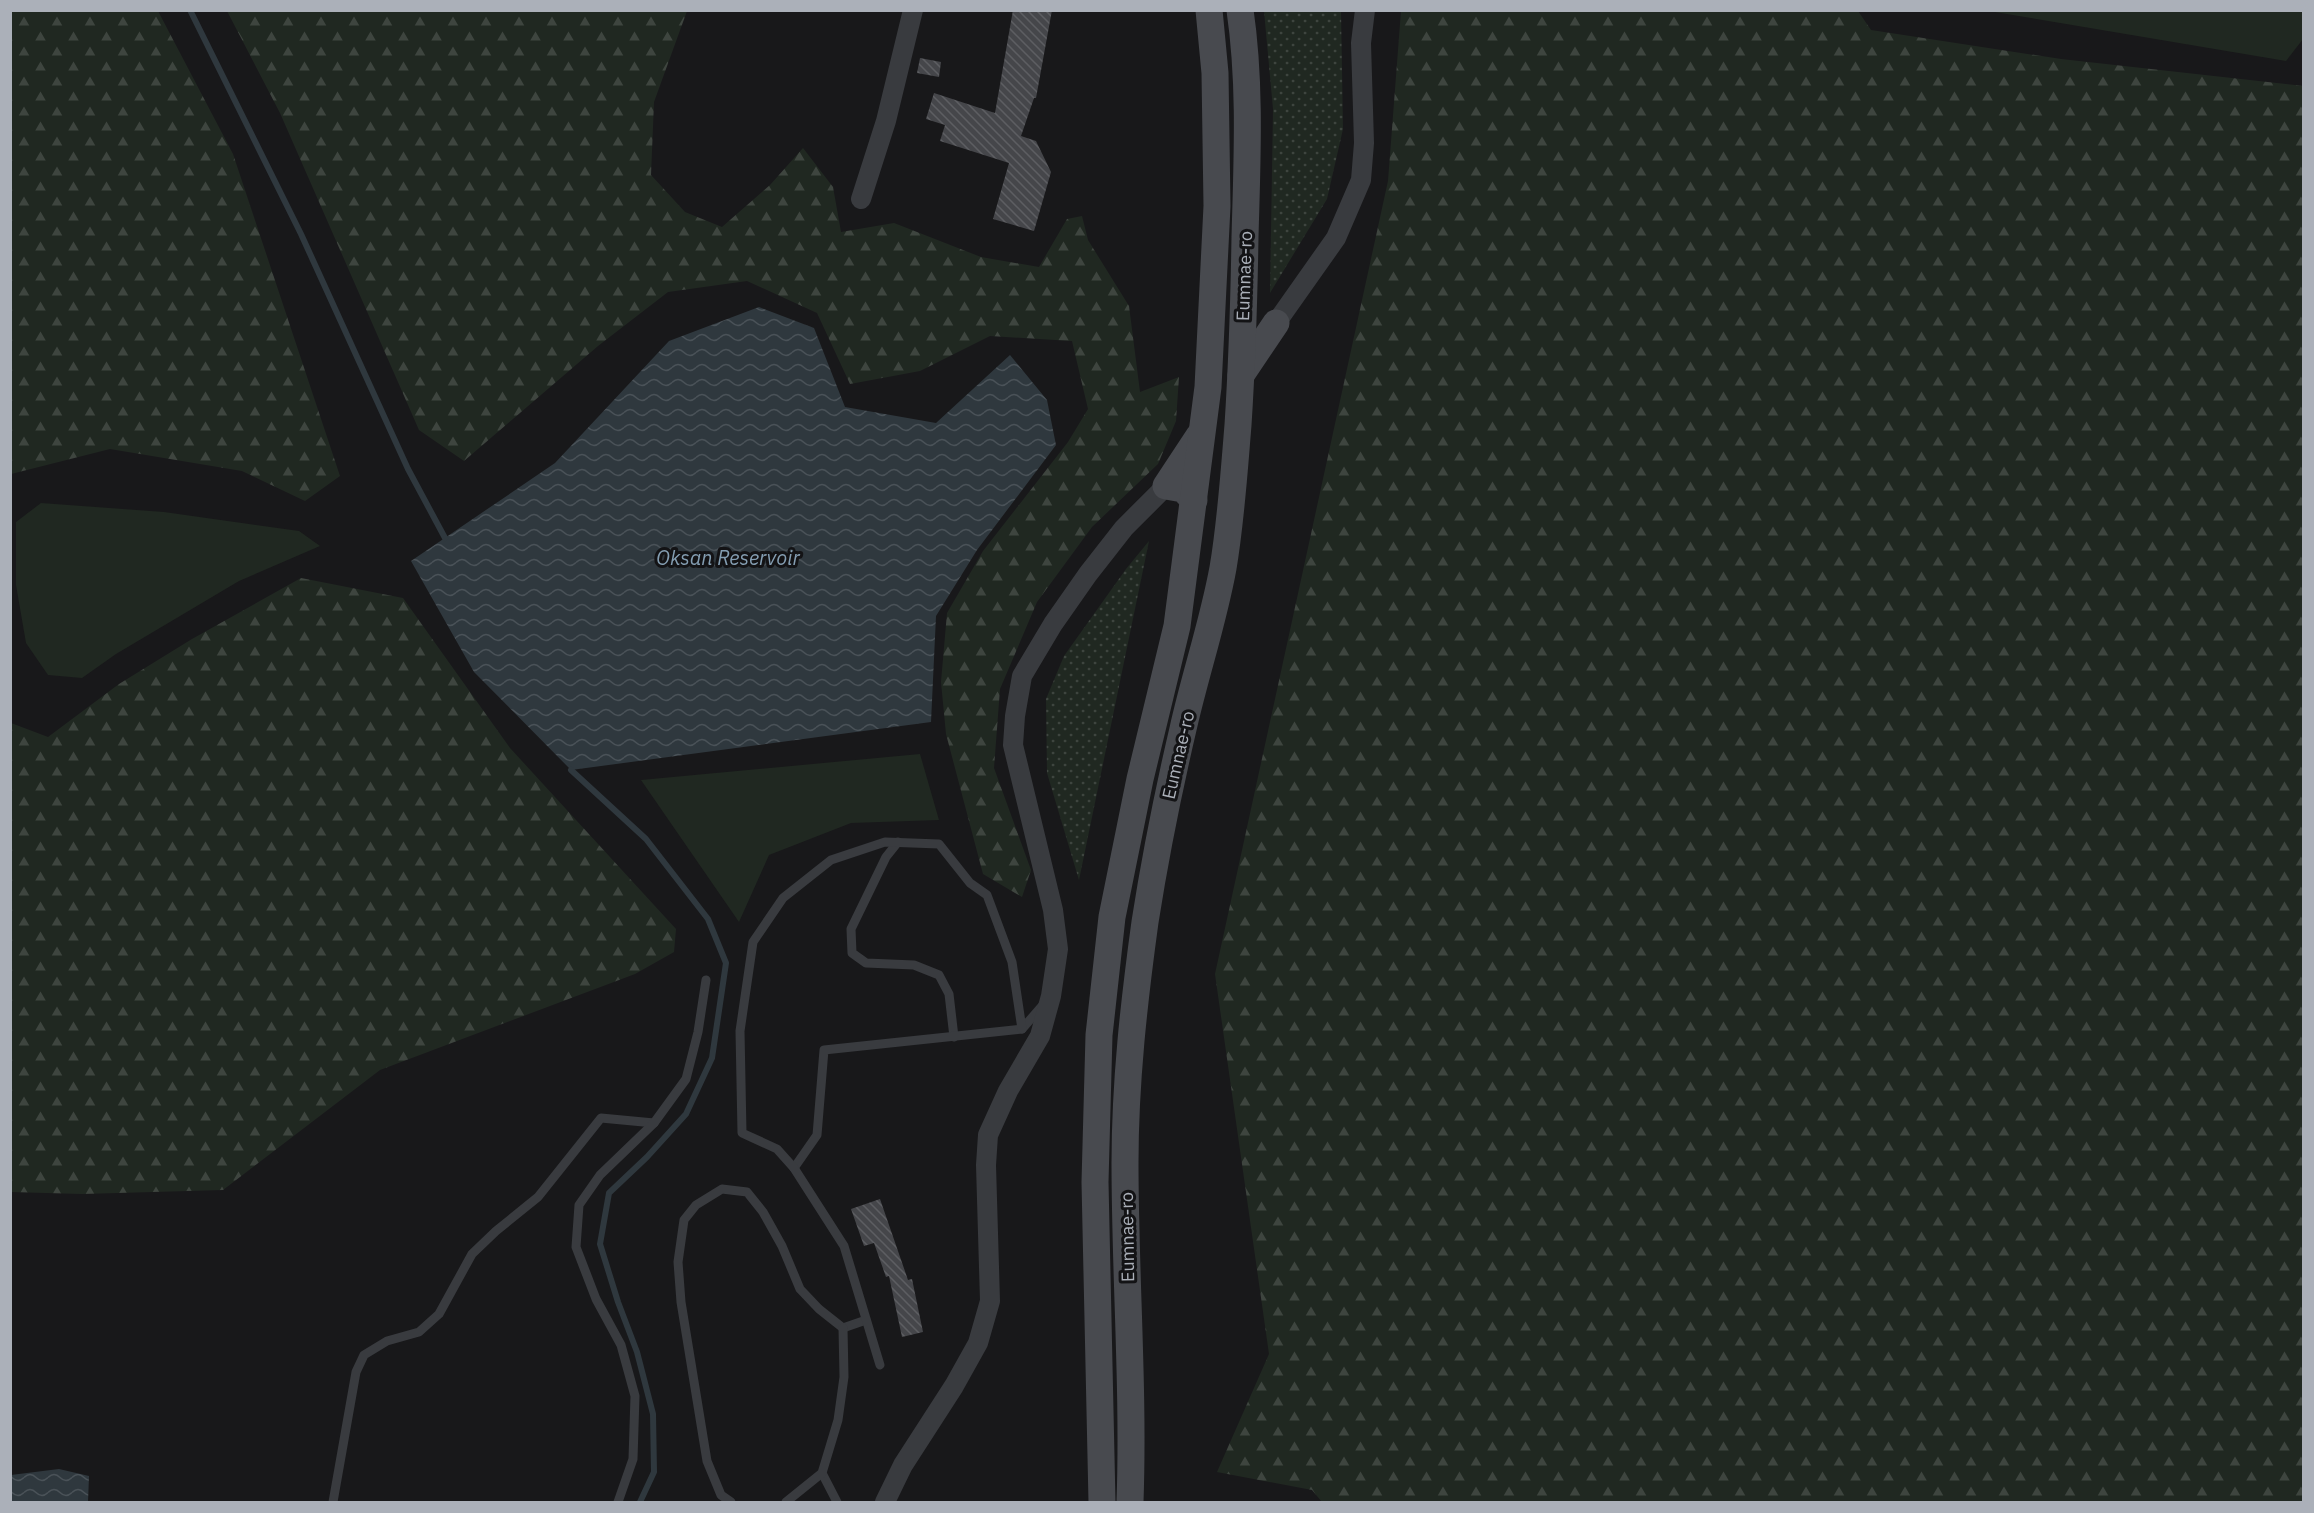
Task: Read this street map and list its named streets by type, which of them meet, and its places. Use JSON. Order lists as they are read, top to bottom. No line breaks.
{"streets":{"street":["Eumnae-ro"]},"water":["Oksan Reservoir"]}
